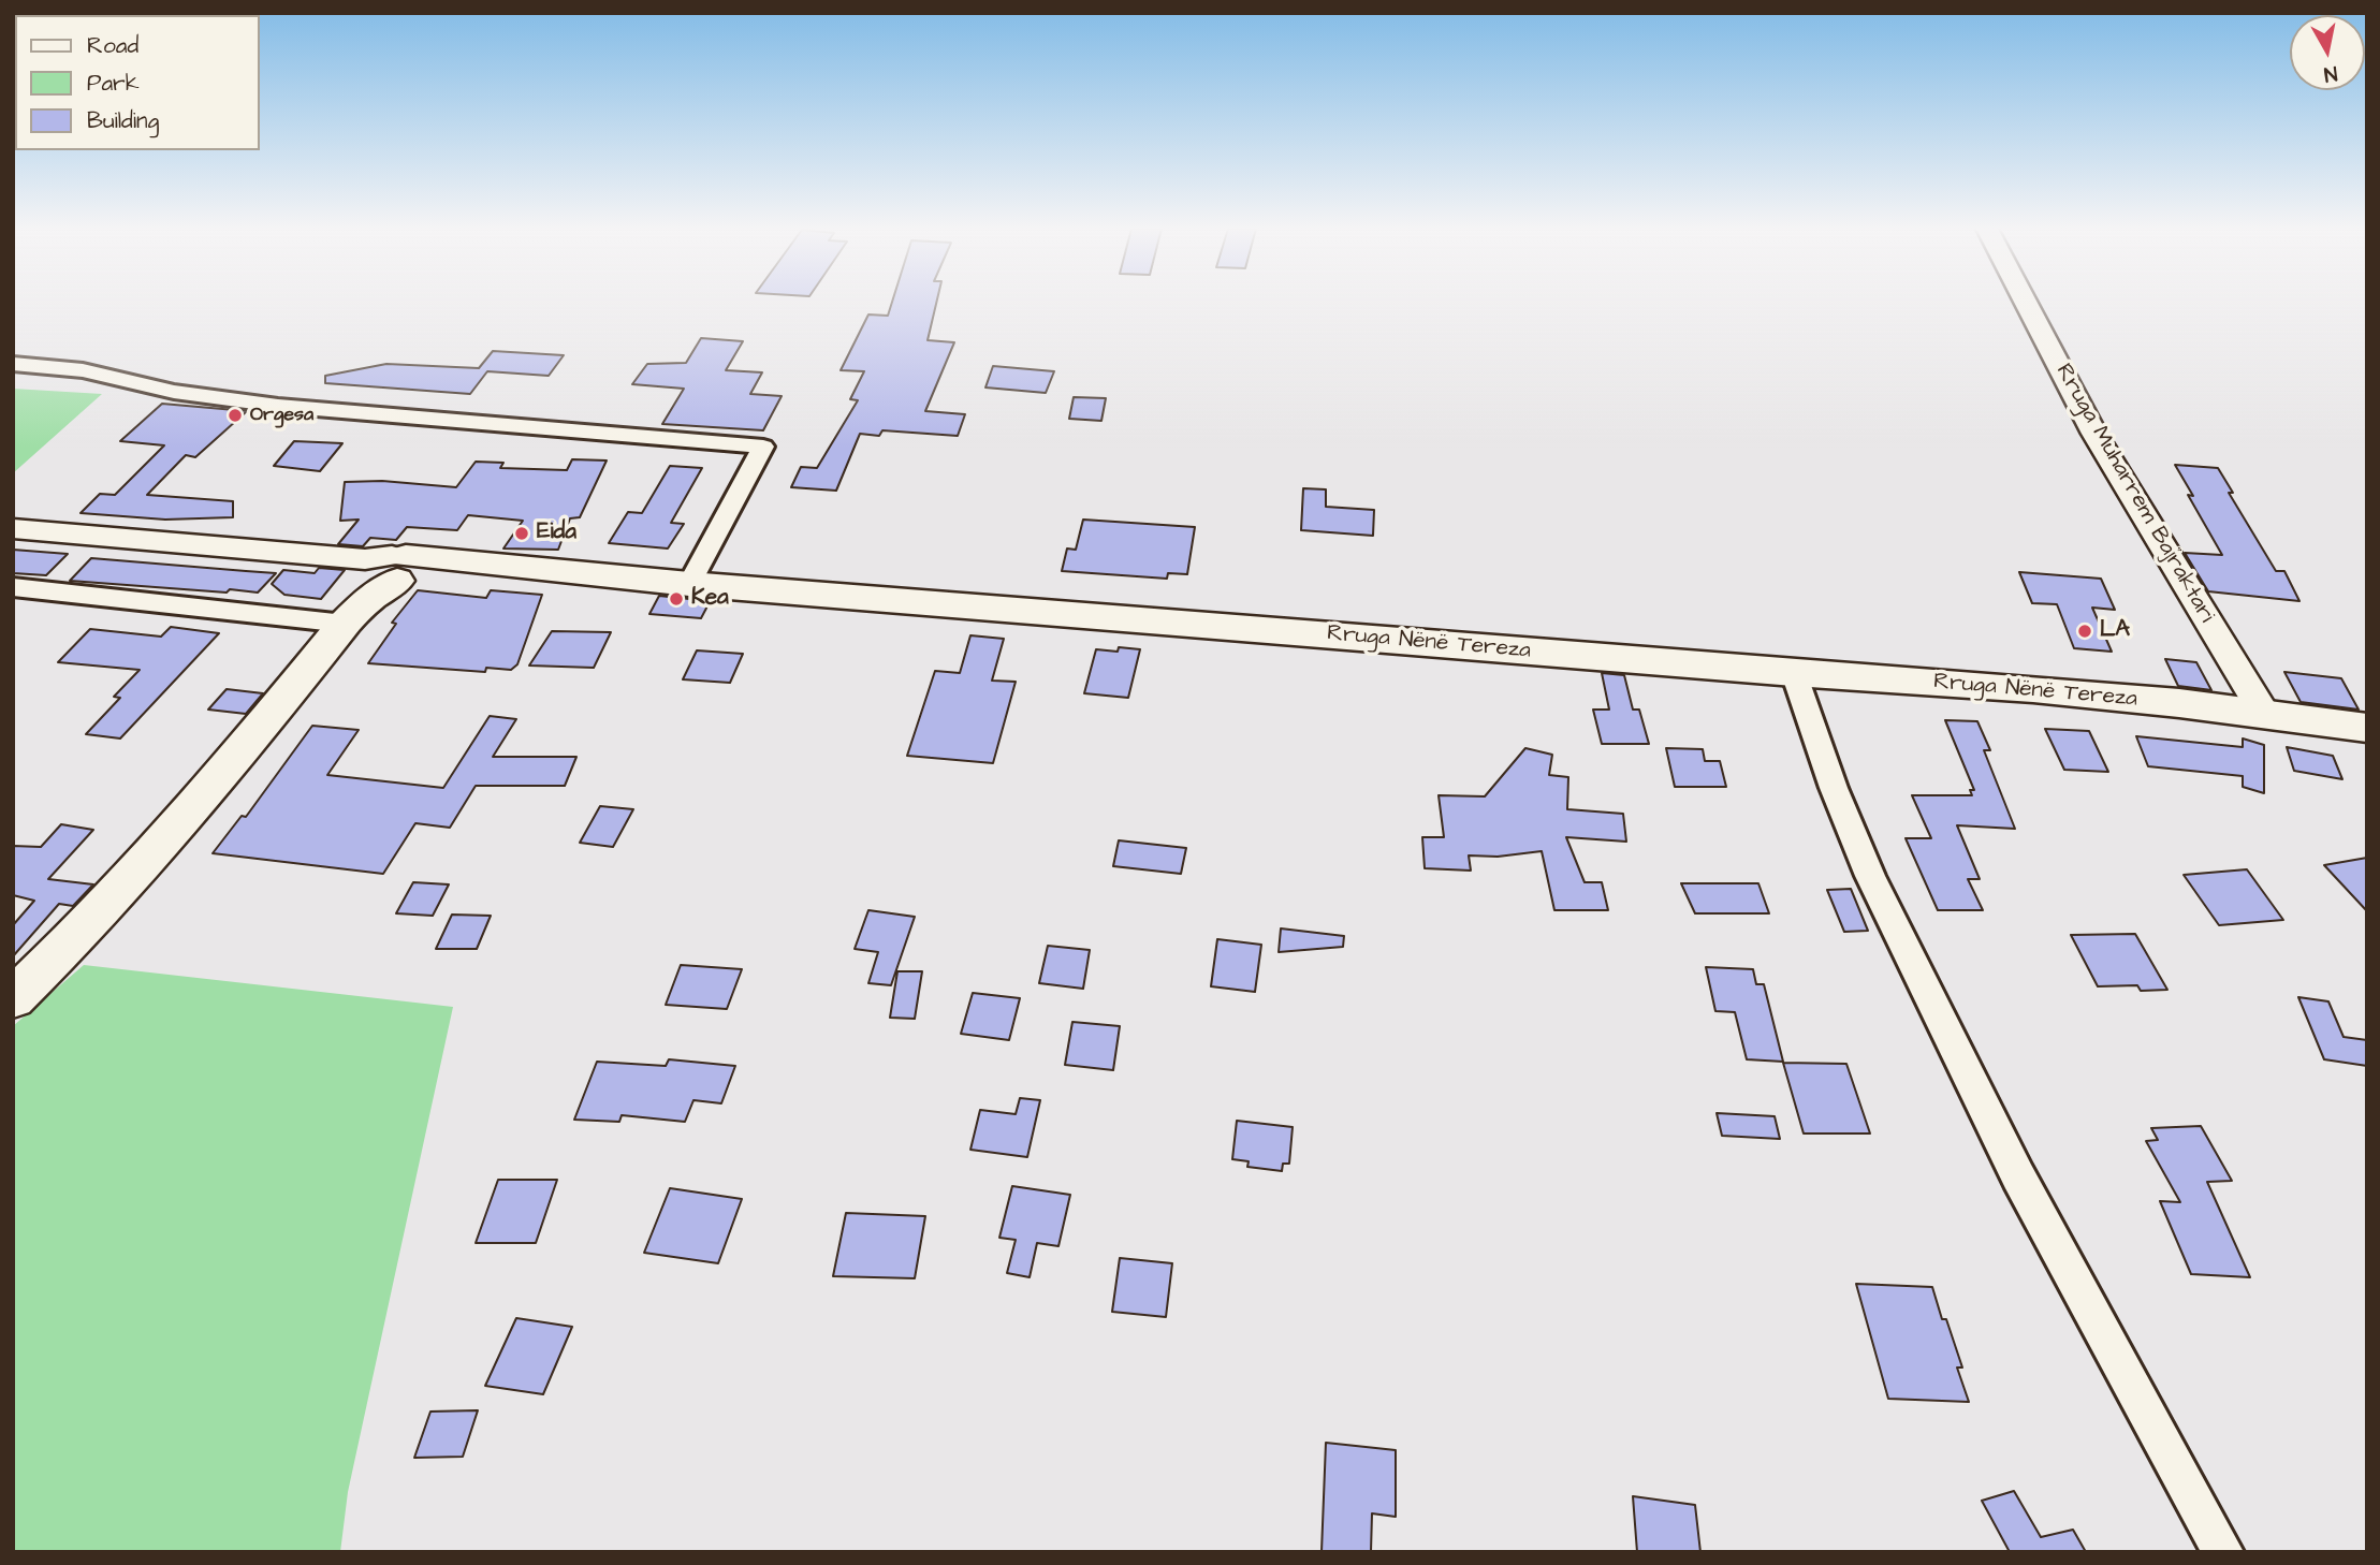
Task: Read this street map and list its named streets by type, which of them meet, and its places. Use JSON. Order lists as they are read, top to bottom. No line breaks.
{"streets":{"main road":["Rruga Nënë Tereza"],"street":["Rruga Muharrem Bajraktari"]},"crossings":[["Rruga Muharrem Bajraktari","Rruga Nënë Tereza"]],"places":["Orgesa","Eida","Kea","LA"],"legend":["Road","Park","Building"],"north":"bottom"}
